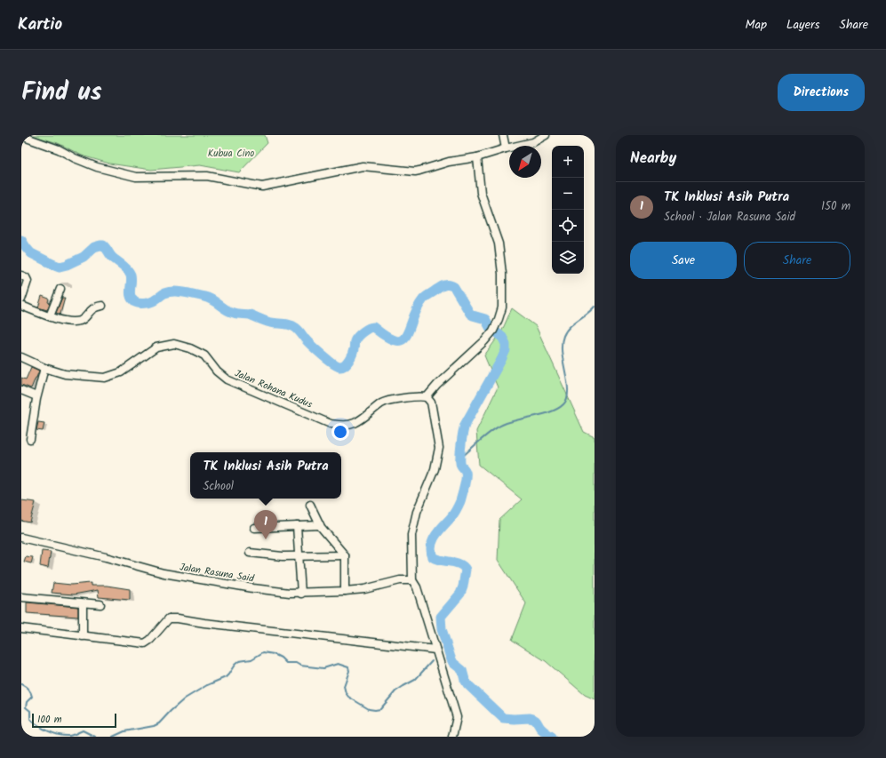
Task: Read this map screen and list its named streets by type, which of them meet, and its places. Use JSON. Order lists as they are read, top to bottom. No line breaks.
{"streets":{"street":["Jalan Rohana Kudus","Jalan Rasuna Said"]},"parks":["Kubua Cino"],"scale_bar":"100 m","north":"bottom left","page":{"header":"Kartio","nav":["Map","Layers","Share"],"title":"Find us","buttons":["Directions",["Save","Share"]],"heading":"Nearby","map_buttons":["+","−"],"list":[{"mark":"1","name":"TK Inklusi Asih Putra","note":"School · Jalan Rasuna Said","value":"150 m"}],"popup":["TK Inklusi Asih Putra","School"],"pins":"1","scale":"100 m"}}
